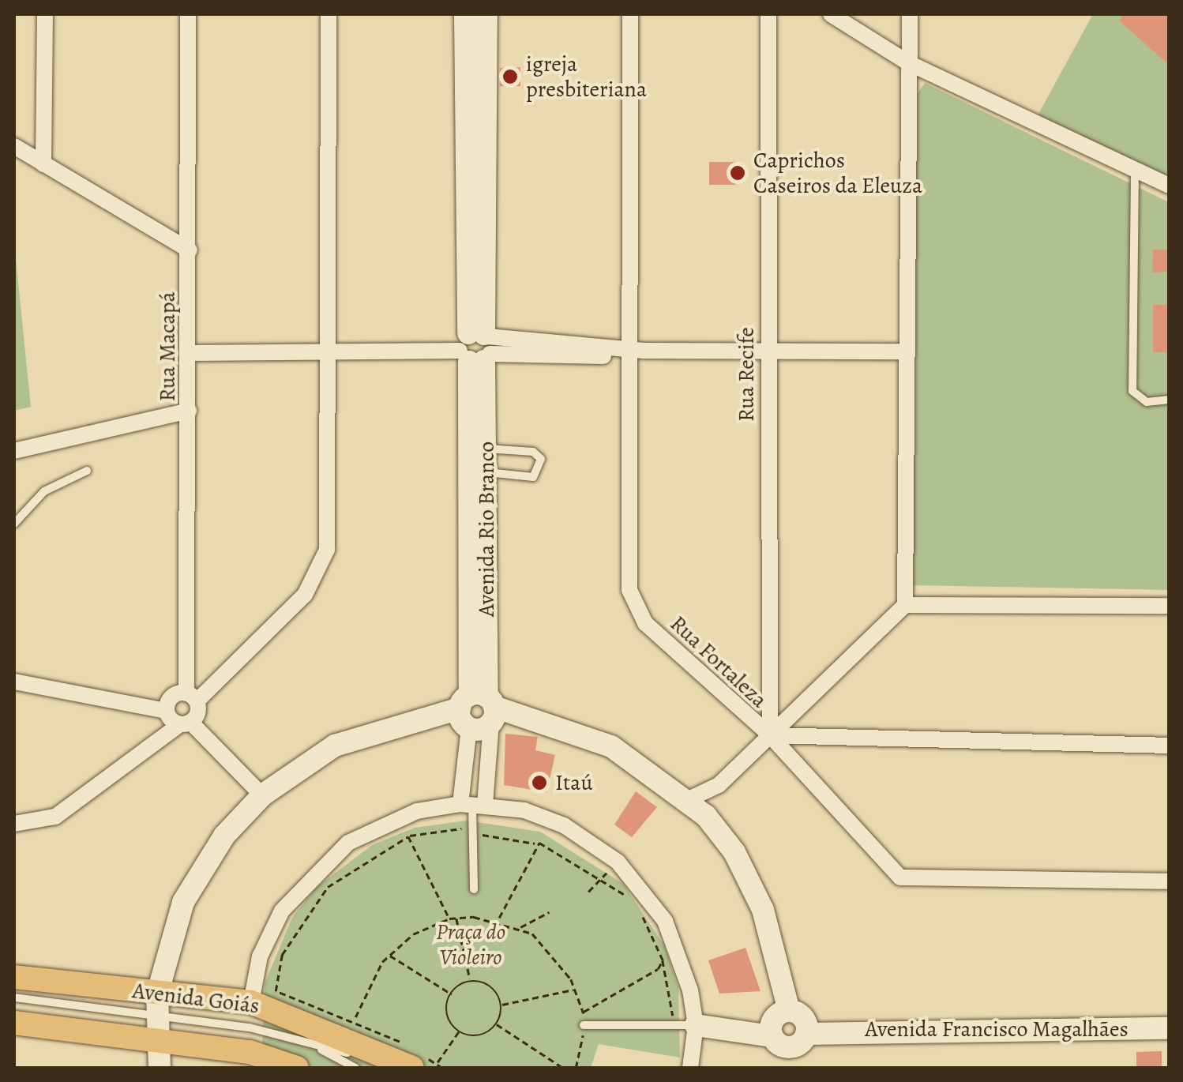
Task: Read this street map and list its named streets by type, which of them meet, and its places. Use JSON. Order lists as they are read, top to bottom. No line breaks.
{"streets":{"main road":["Avenida Goiás"],"street":["Rua Macapá","Rua Recife","Avenida Rio Branco","Rua Fortaleza","Avenida Francisco Magalhães"]},"crossings":[["Rua Recife","Rua Fortaleza"]],"parks":["Praça do Violeiro"],"places":["igreja presbiteriana","Caprichos Caseiros da Eleuza","Itaú"]}
